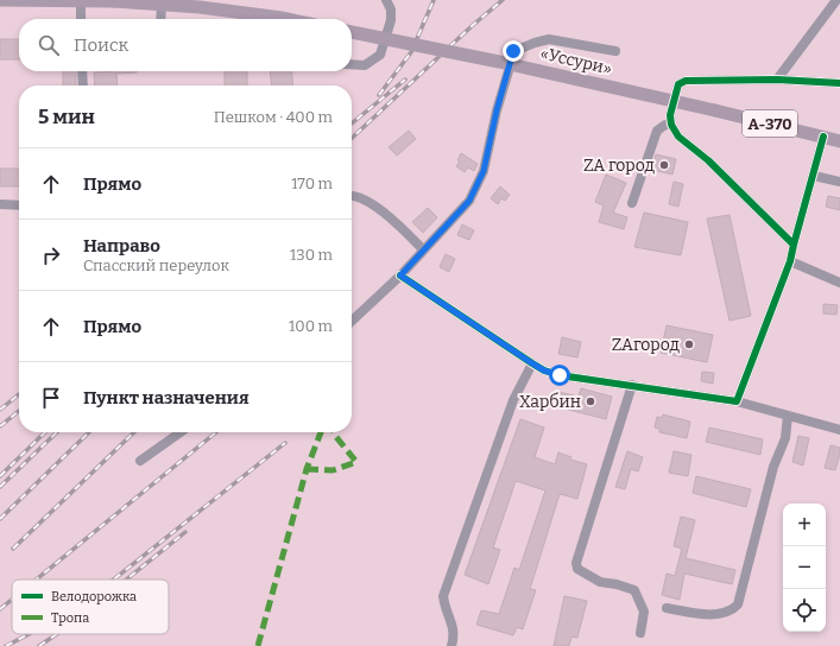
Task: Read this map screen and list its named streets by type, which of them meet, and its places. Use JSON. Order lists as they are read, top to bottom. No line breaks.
{"streets":{"highway":["«Уссури»","А-370"]},"crossings":[["«Уссури»","А-370"]],"places":["ZA город","ZAгород","Харбин"],"legend":["Велодорожка","Тропа"],"page":{"search":"Поиск","heading":["5 мин","Пешком · 400 m"],"list":[["Прямо","170 m"],["Направо","Спасский переулок","130 m"],["Прямо","100 m"],"Пункт назначения"],"map_buttons":["+","−"]}}
